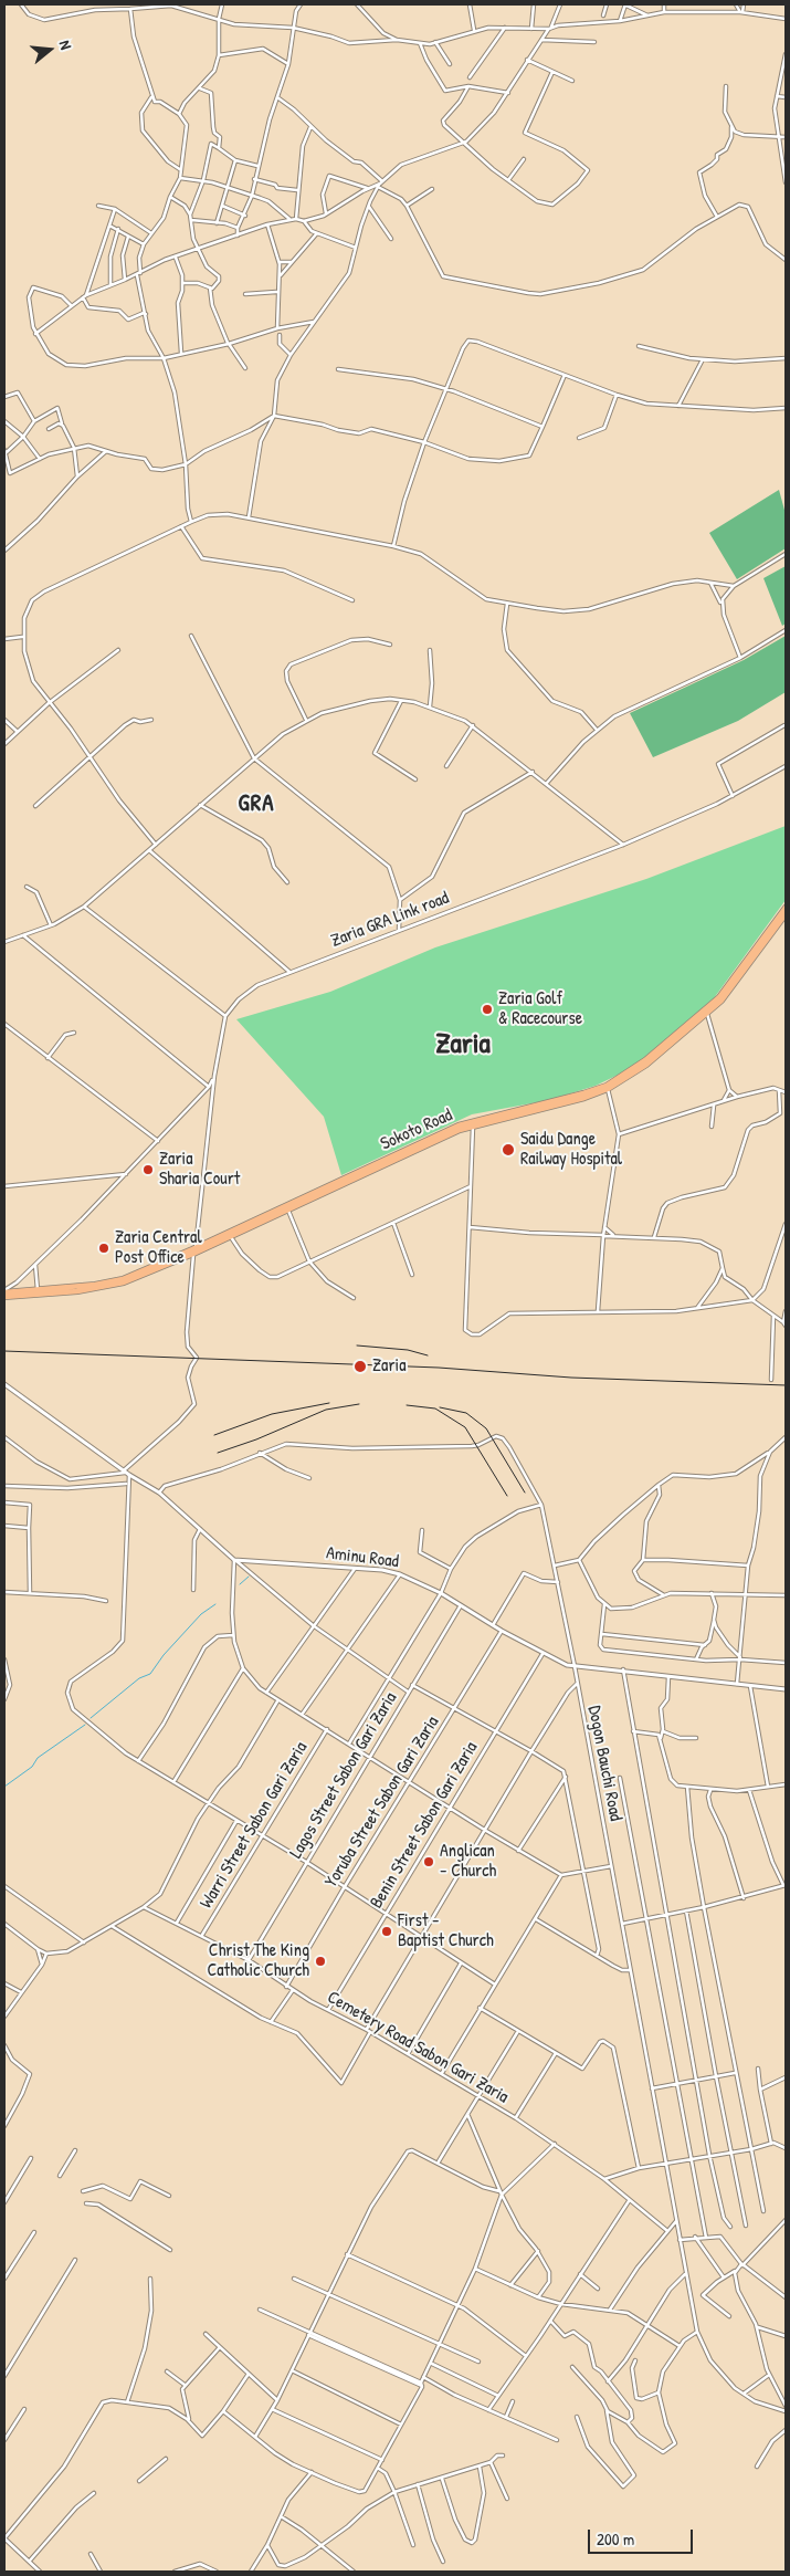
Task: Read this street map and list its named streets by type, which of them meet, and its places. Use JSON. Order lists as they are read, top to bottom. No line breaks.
{"streets":{"main road":["Sokoto Road"],"street":["Zaria GRA Link road","Aminu Road","Dogon Bauchi Road","Lagos Street Sabon Gari Zaria","Yoruba Street Sabon Gari Zaria","Warri Street Sabon Gari Zaria","Benin Street Sabon Gari Zaria","Cemetery Road Sabon Gari Zaria"]},"crossings":[["Aminu Road","Dogon Bauchi Road"],["Aminu Road","Lagos Street Sabon Gari Zaria"],["Aminu Road","Yoruba Street Sabon Gari Zaria"],["Aminu Road","Benin Street Sabon Gari Zaria"],["Lagos Street Sabon Gari Zaria","Cemetery Road Sabon Gari Zaria"],["Yoruba Street Sabon Gari Zaria","Cemetery Road Sabon Gari Zaria"],["Warri Street Sabon Gari Zaria","Cemetery Road Sabon Gari Zaria"],["Benin Street Sabon Gari Zaria","Cemetery Road Sabon Gari Zaria"]],"districts":["GRA","Zaria"],"places":["Zaria Golf & Racecourse","Saidu Dange Railway Hospital","Zaria Sharia Court","Zaria Central Post Office","Zaria","Anglican - Church","First - Baptist Church","Christ The King Catholic Church"],"scale_bar":"200 m","north":"right"}
